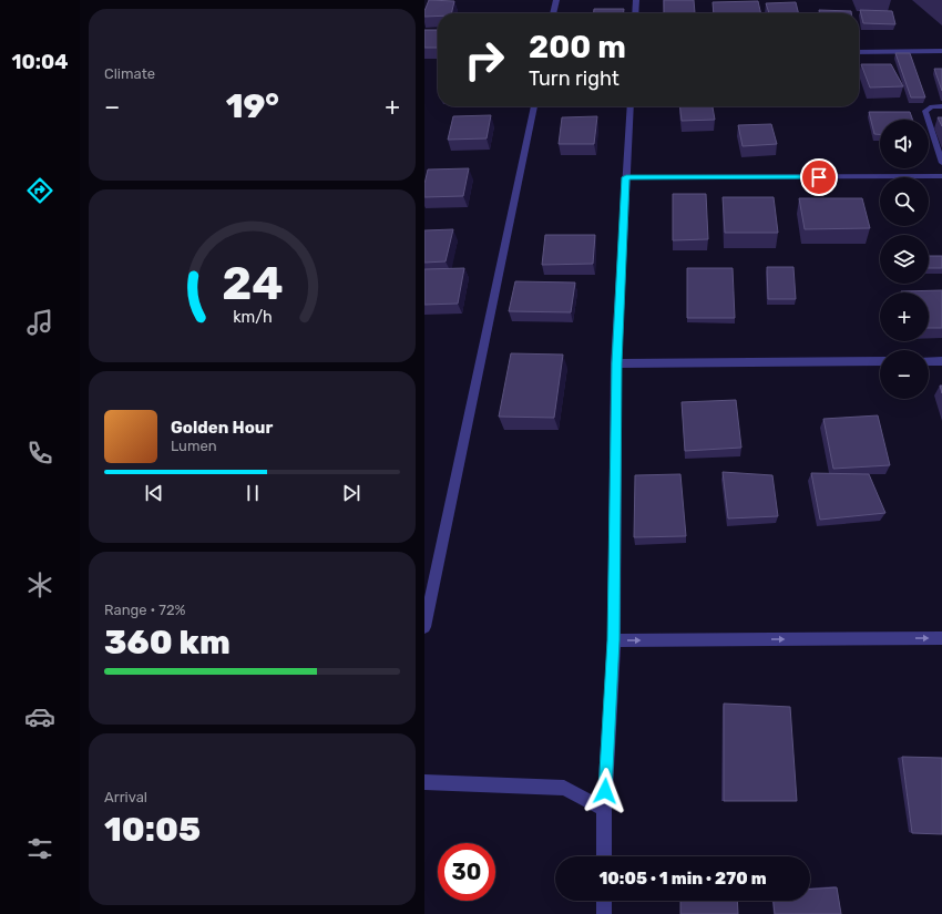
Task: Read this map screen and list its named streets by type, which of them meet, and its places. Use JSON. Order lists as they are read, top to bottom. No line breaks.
{"page":{"tabs":"10:04","tile":["Climate",["Range · 72%","360 km"],["Arrival","10:05"]],"turn":["200 m","Turn right"],"heat":["−","19°","+"],"map_buttons":["+","−"],"song":["Golden Hour","Lumen"],"limit":"30","trip":"10:05 · 1 min · 270 m","gauge":["24","km/h"]}}
